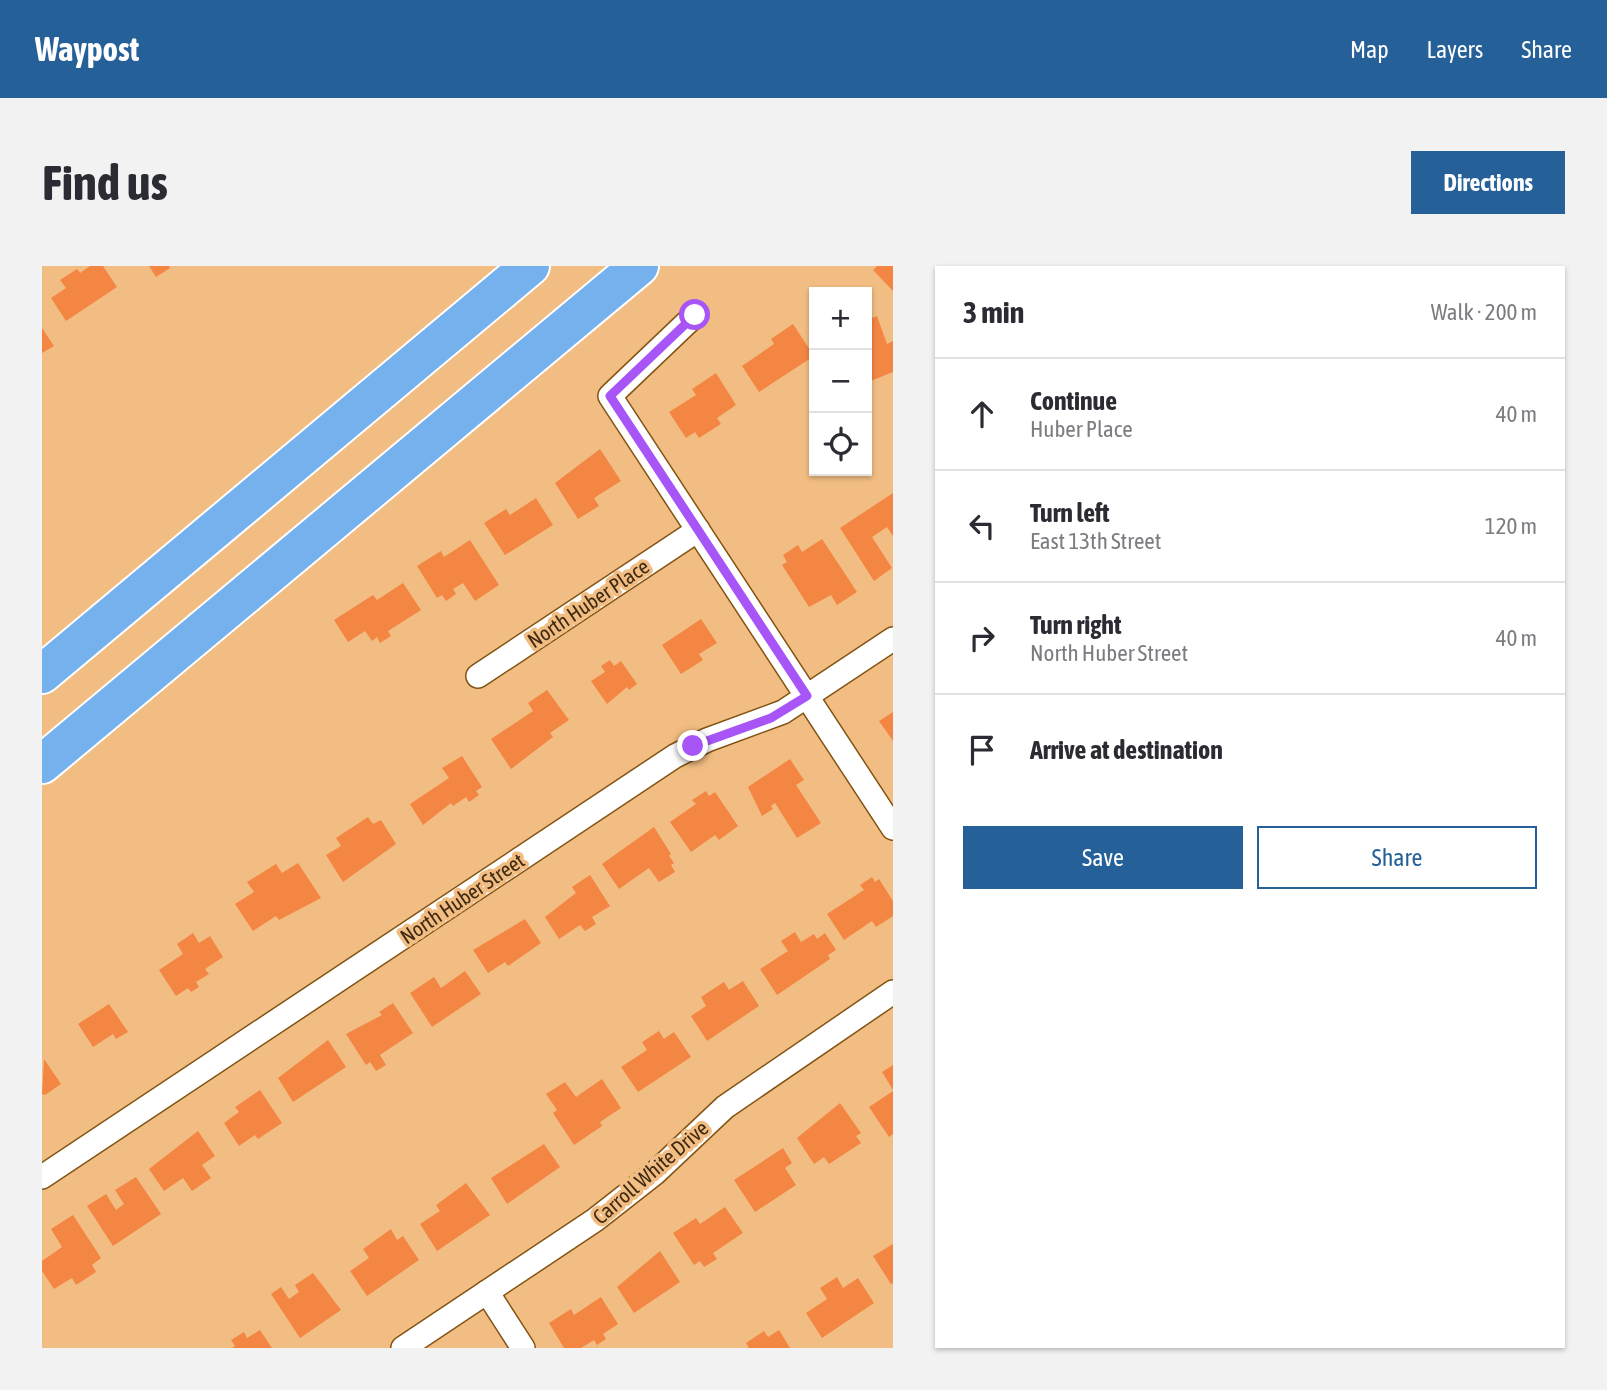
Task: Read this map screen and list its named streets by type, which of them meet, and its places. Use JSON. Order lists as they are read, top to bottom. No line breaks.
{"streets":{"street":["North Huber Place","North Huber Street","Carroll White Drive"]},"page":{"header":"Waypost","nav":["Map","Layers","Share"],"buttons":["Directions",["Save","Share"]],"title":"Find us","heading":["3 min","Walk · 200 m"],"map_buttons":["+","−"],"list":[["Continue","Huber Place","40 m"],["Turn left","East 13th Street","120 m"],["Turn right","North Huber Street","40 m"],"Arrive at destination"]}}
